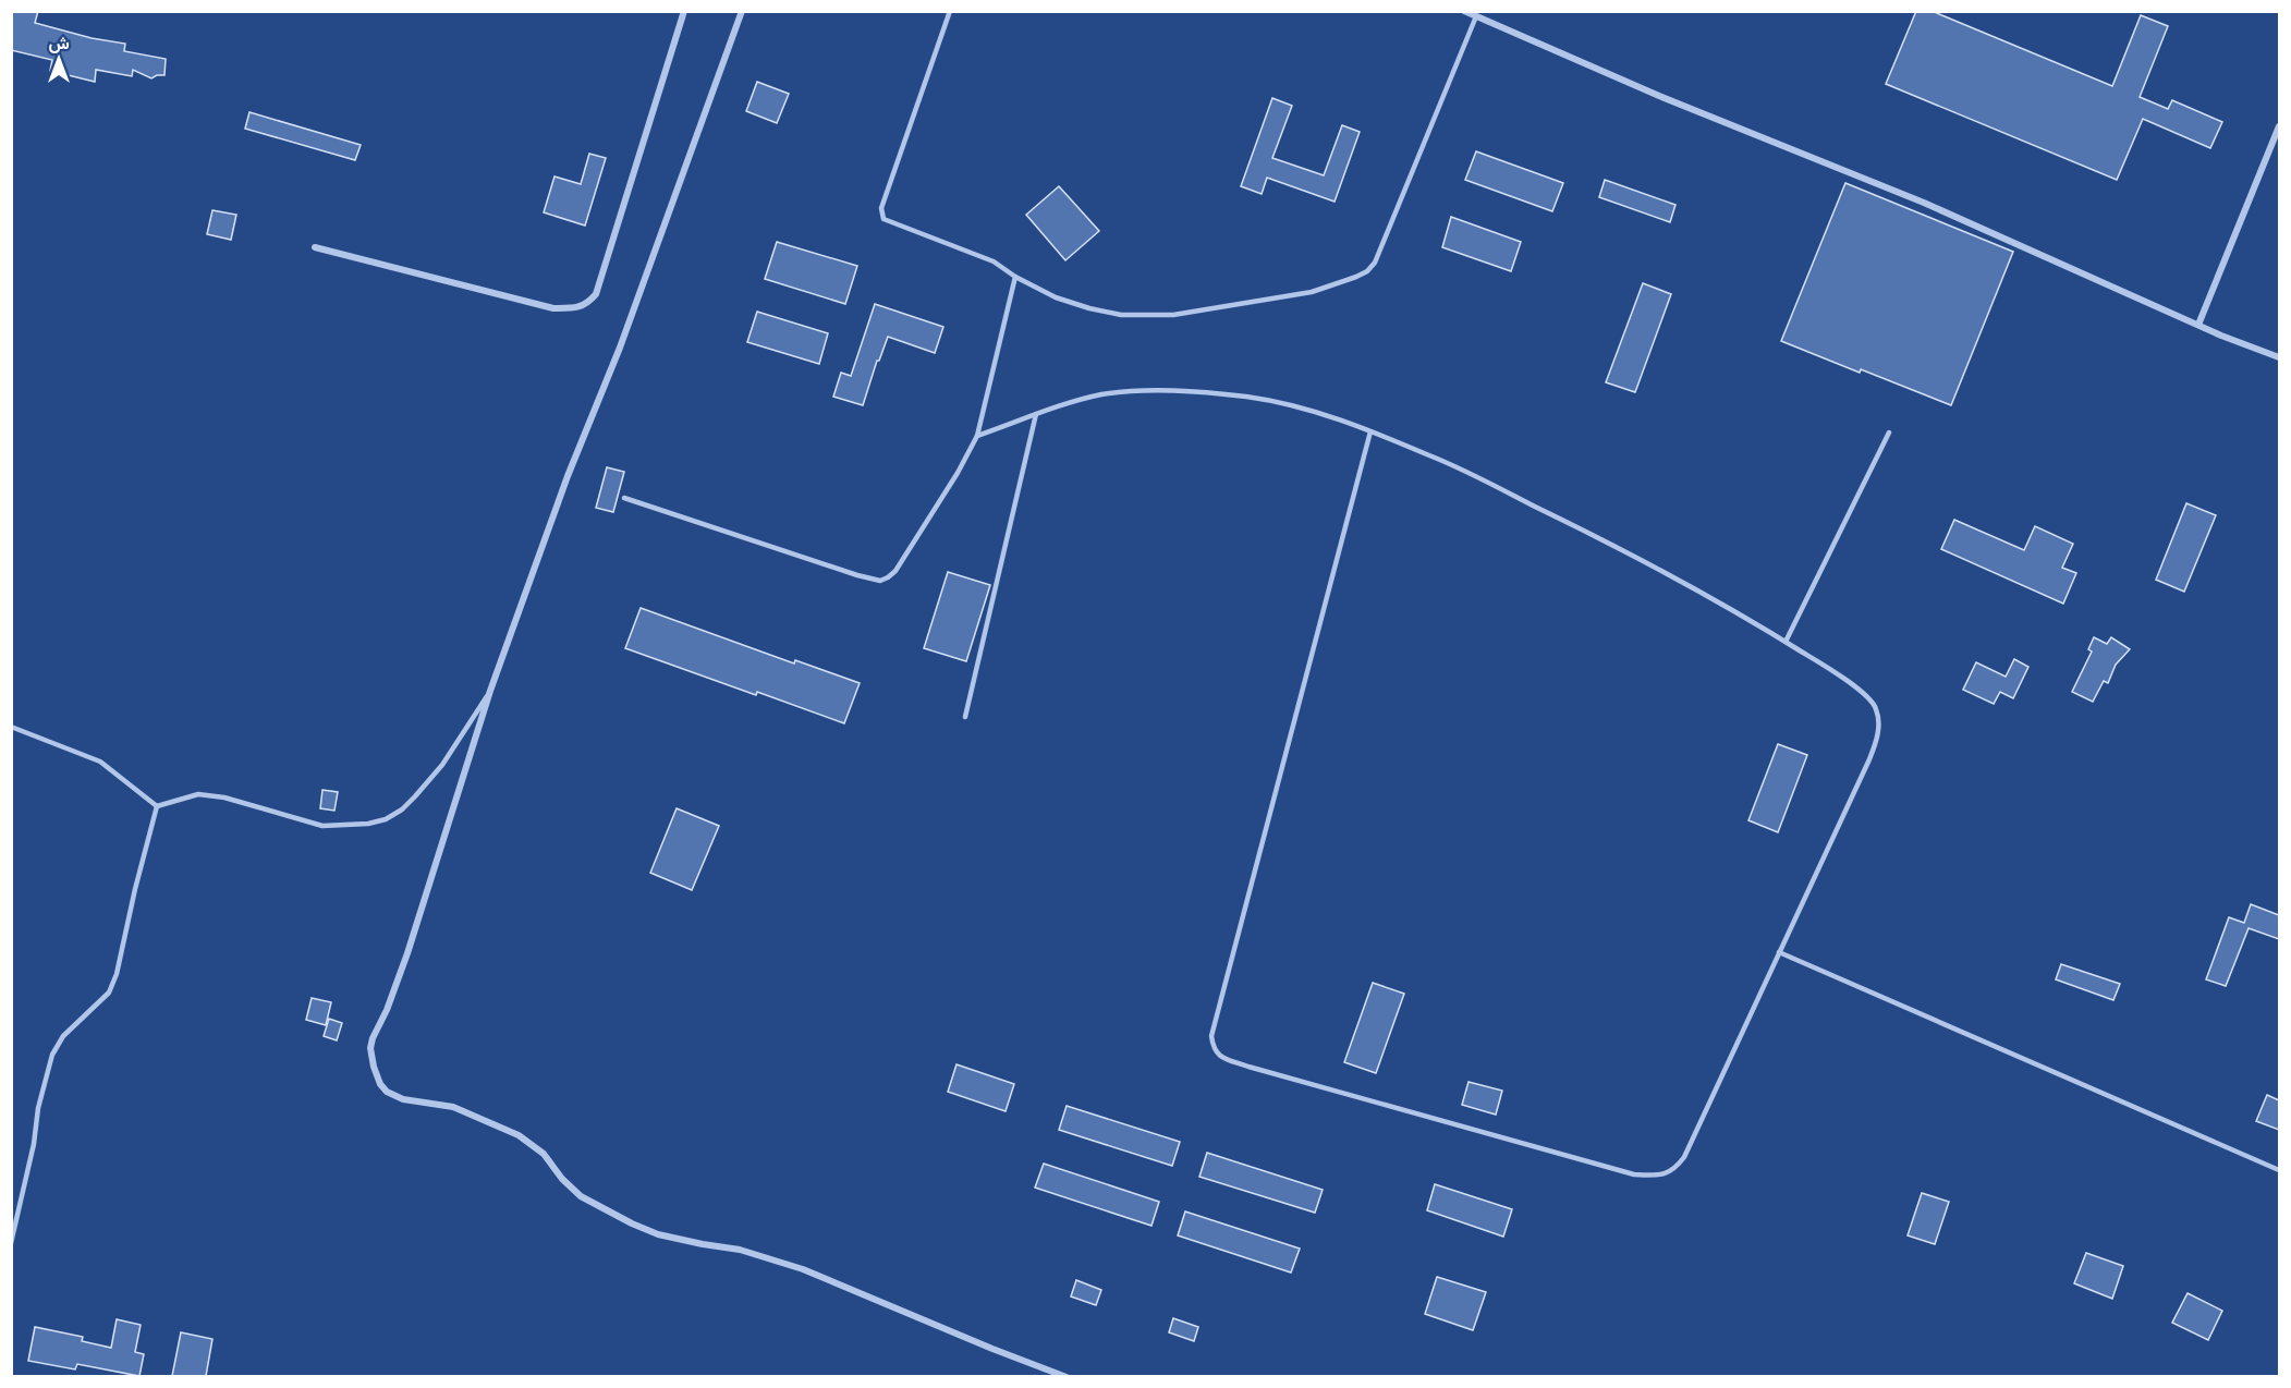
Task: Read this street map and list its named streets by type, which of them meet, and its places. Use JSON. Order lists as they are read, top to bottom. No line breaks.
{"north":"top"}
